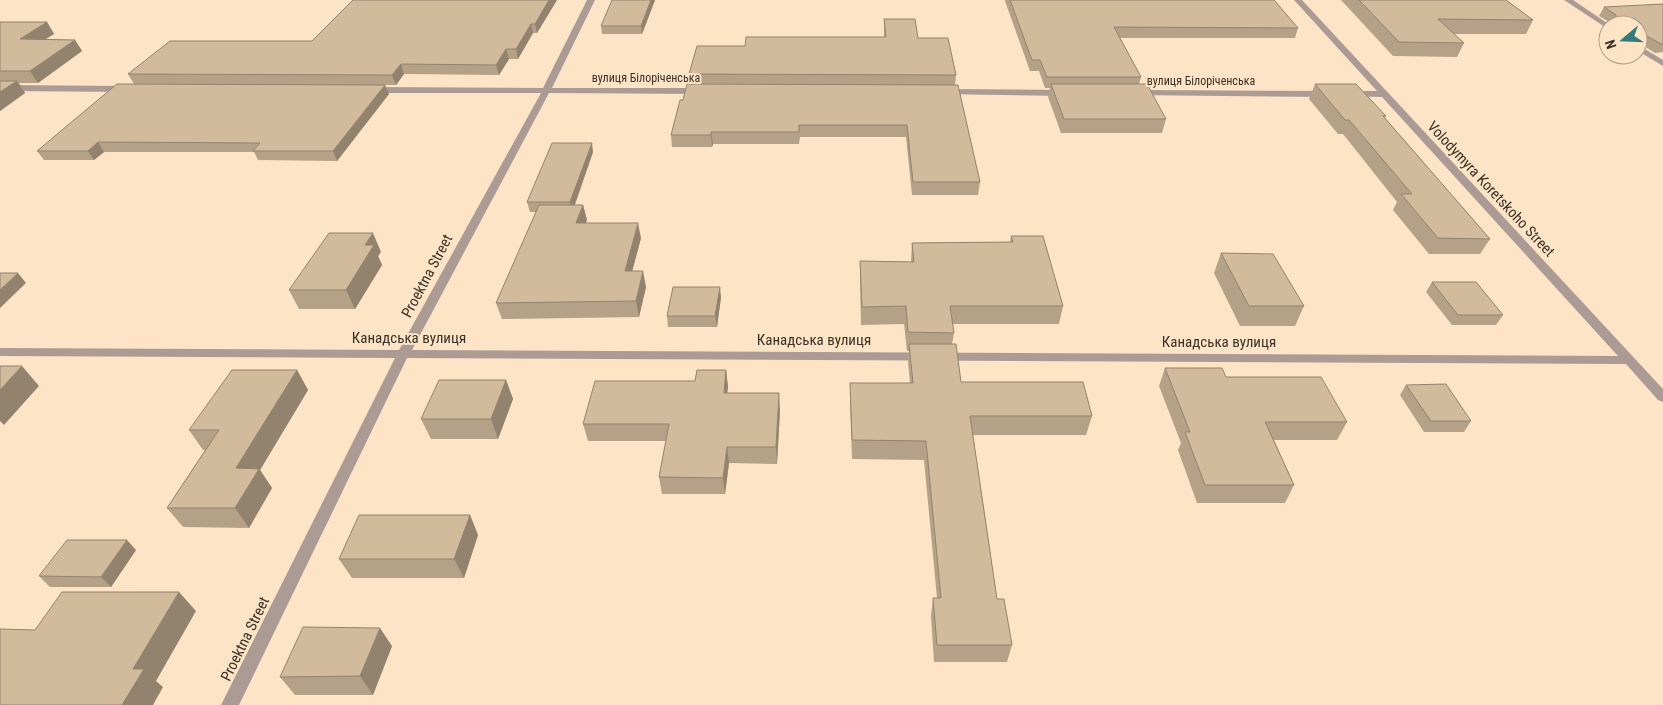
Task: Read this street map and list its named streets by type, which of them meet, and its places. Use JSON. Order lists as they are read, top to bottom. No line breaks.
{"streets":{"street":["вулиця Білоріченська","Volodymyra Koretskoho Street","Proektna Street","Канадська вулиця"]},"crossings":[["вулиця Білоріченська","Proektna Street"],["Volodymyra Koretskoho Street","Канадська вулиця"],["Proektna Street","Канадська вулиця"]],"north":"left"}
